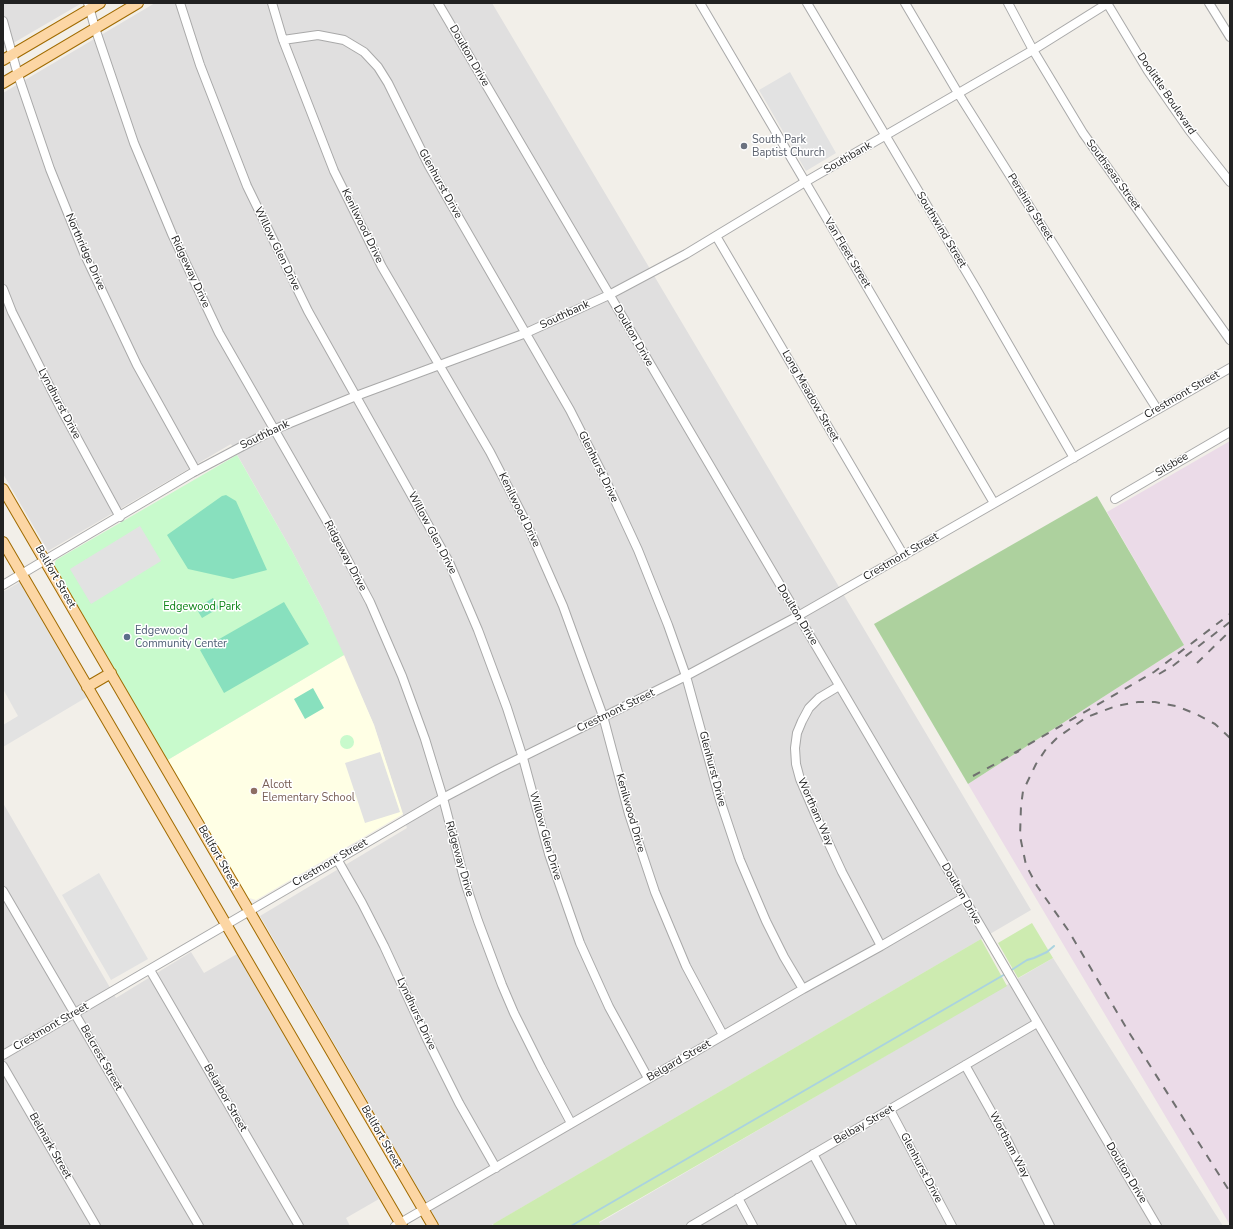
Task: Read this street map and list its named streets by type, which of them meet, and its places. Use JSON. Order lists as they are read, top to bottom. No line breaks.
{"streets":{"main road":["Bellfort Street"],"street":["Doulton Drive","Doolittle Boulevard","Southbank","Southseas Street","Glenhurst Drive","Pershing Street","Kenilwood Drive","Southwind Street","Willow Glen Drive","Northridge Drive","Van Fleet Street","Ridgeway Drive","Crestmont Street","Long Meadow Street","Lyndhurst Drive","Silsbee","Wortham Way","Belcrest Street","Belgard Street","Belarbor Street","Belbay Street","Belmark Street"]},"crossings":[["Doulton Drive","Southbank"],["Doulton Drive","Crestmont Street"],["Doulton Drive","Wortham Way"],["Doulton Drive","Belgard Street"],["Doulton Drive","Belbay Street"],["Doolittle Boulevard","Southbank"],["Southbank","Southseas Street"],["Southbank","Glenhurst Drive"],["Southbank","Pershing Street"],["Southbank","Kenilwood Drive"],["Southbank","Southwind Street"],["Southbank","Willow Glen Drive"],["Southbank","Northridge Drive"],["Southbank","Van Fleet Street"],["Southbank","Ridgeway Drive"],["Southbank","Long Meadow Street"],["Southbank","Lyndhurst Drive"],["Southbank","Bellfort Street"],["Glenhurst Drive","Kenilwood Drive"],["Glenhurst Drive","Crestmont Street"],["Glenhurst Drive","Belgard Street"],["Glenhurst Drive","Belbay Street"],["Pershing Street","Crestmont Street"],["Kenilwood Drive","Crestmont Street"],["Kenilwood Drive","Belgard Street"],["Southwind Street","Crestmont Street"],["Willow Glen Drive","Crestmont Street"],["Willow Glen Drive","Belgard Street"],["Van Fleet Street","Crestmont Street"],["Ridgeway Drive","Crestmont Street"],["Ridgeway Drive","Belgard Street"],["Crestmont Street","Long Meadow Street"],["Crestmont Street","Lyndhurst Drive"],["Crestmont Street","Bellfort Street"],["Crestmont Street","Belcrest Street"],["Crestmont Street","Belarbor Street"],["Lyndhurst Drive","Belgard Street"],["Bellfort Street","Belgard Street"],["Wortham Way","Belgard Street"],["Wortham Way","Belbay Street"]],"parks":["Edgewood Park"],"places":["South Park Baptist Church","Edgewood Community Center","Alcott Elementary School"]}
